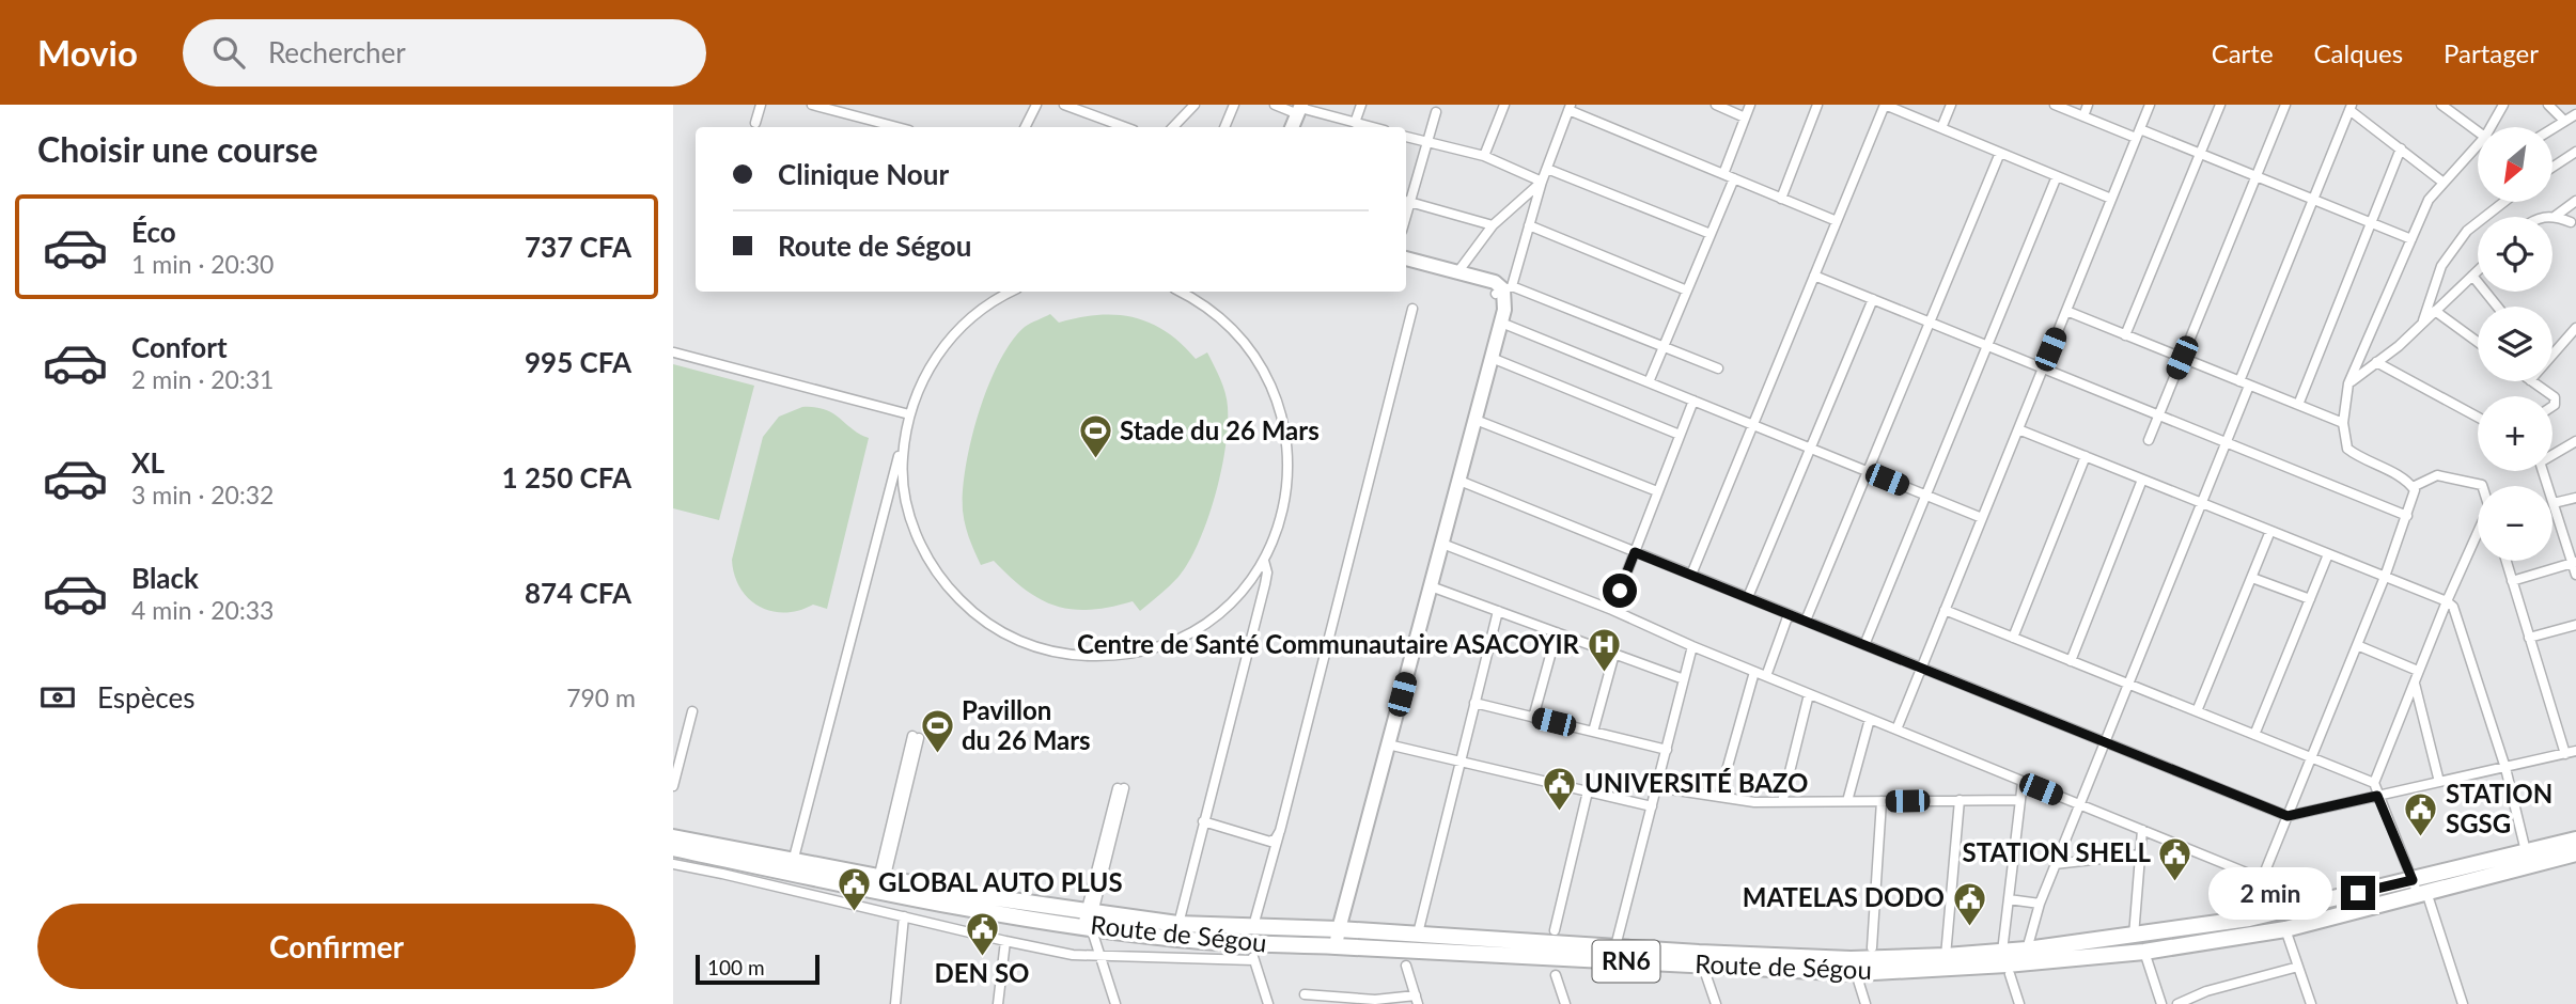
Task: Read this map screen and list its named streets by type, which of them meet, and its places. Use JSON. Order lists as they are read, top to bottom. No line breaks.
{"streets":{"highway":["Route de Ségou","RN6"]},"places":{"sports":["Stade du 26 Mars","Pavillon du 26 Mars"],"hospital":["Centre de Santé Communautaire ASACOYIR"],"public building":["UNIVERSITÉ BAZO","STATION SGSG","STATION SHELL","GLOBAL AUTO PLUS","MATELAS DODO","DEN SO"]},"scale_bar":"100 m","north":"bottom left","page":{"header":"Movio","search":"Rechercher","nav":["Carte","Calques","Partager"],"heading":"Choisir une course","map_buttons":["+","−"],"banner":["Clinique Nour","Route de Ségou"],"list":[{"name":"Éco","note":"1 min · 20:30","value":"737 CFA"},{"name":"Confort","note":"2 min · 20:31","value":"995 CFA"},{"name":"XL","note":"3 min · 20:32","value":"1 250 CFA"},{"name":"Black","note":"4 min · 20:33","value":"874 CFA"}],"pay":["Espèces","790 m"],"bubble":"2 min","buttons":"Confirmer","scale":"100 m"}}
